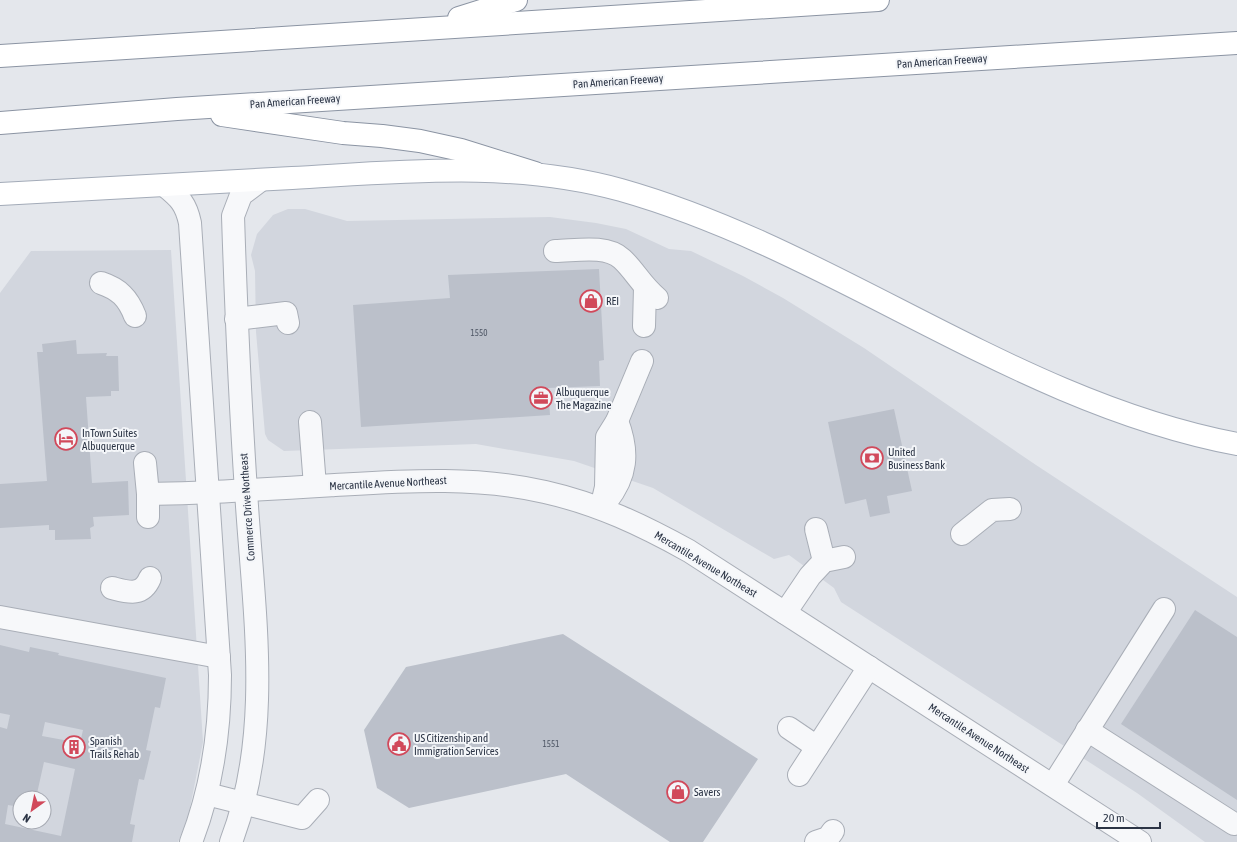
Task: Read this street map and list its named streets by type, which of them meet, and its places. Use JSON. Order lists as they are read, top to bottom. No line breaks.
{"streets":{"main road":["Pan American Freeway"],"street":["Mercantile Avenue Northeast","Commerce Drive Northeast"]},"crossings":[["Mercantile Avenue Northeast","Commerce Drive Northeast"]],"places":{"shop":["REI","Savers"],"office":["Albuquerque The Magazine"],"hotel":["InTown Suites Albuquerque"],"bank":["United Business Bank"],"public building":["US Citizenship and Immigration Services"],"building":["Spanish Trails Rehab"]},"house_numbers":["1550","1551"],"scale_bar":"20 m","north":"bottom left"}
